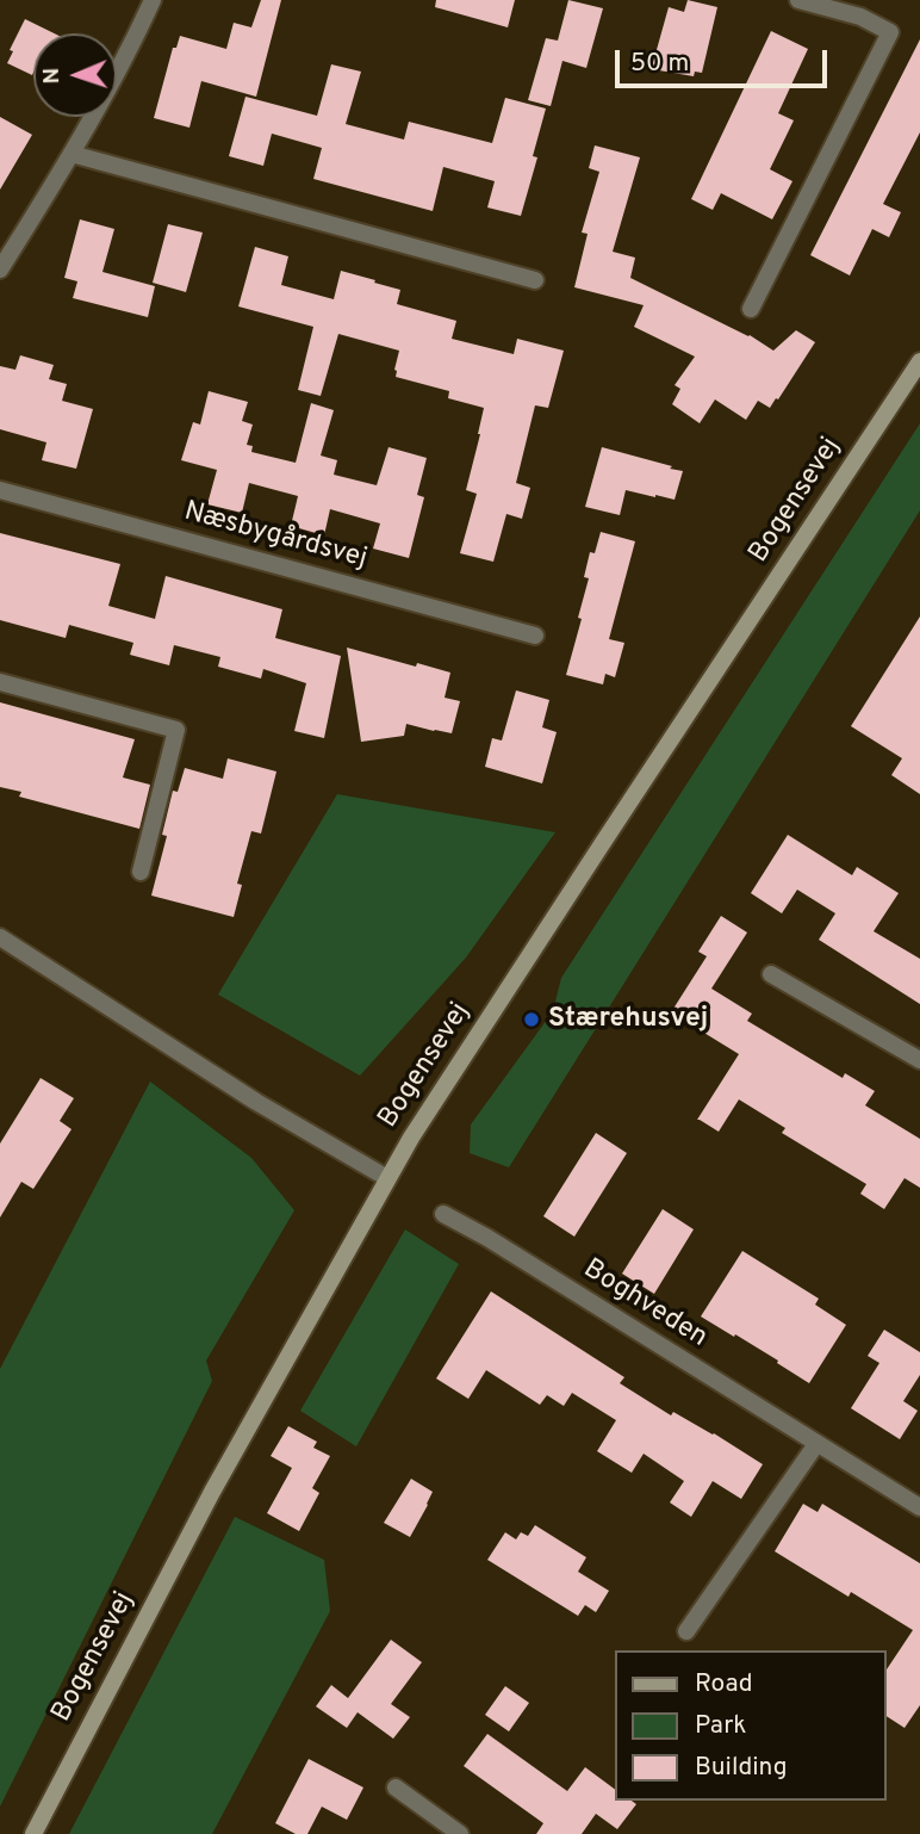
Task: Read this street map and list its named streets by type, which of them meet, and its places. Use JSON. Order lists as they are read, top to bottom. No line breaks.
{"streets":{"main road":["Bogensevej"],"street":["Næsbygårdsvej","Boghveden"]},"places":["Stærehusvej"],"legend":["Road","Park","Building"],"scale_bar":"50 m","north":"left"}
